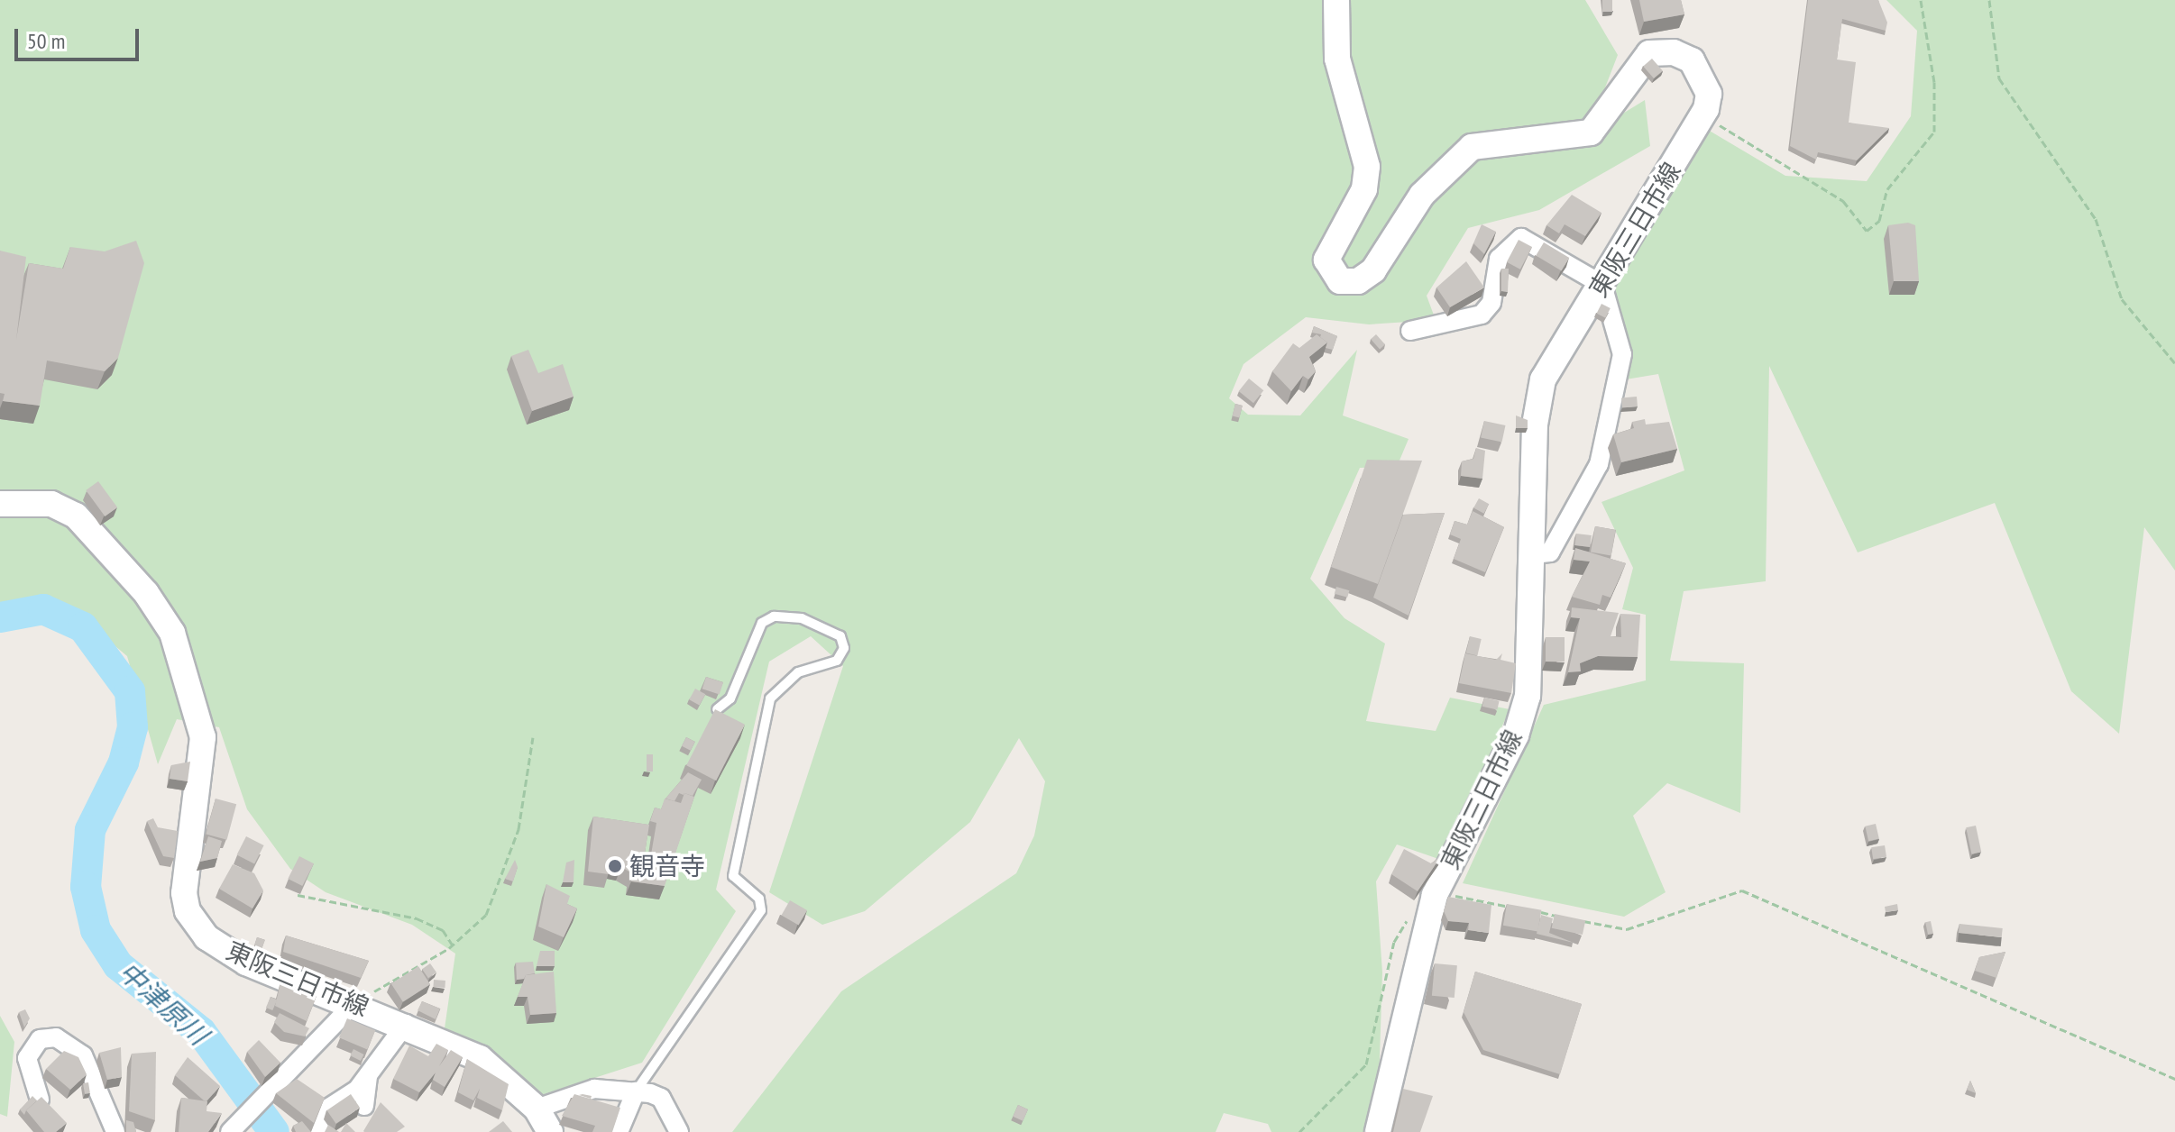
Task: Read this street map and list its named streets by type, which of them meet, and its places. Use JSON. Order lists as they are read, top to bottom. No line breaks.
{"streets":{"main road":["東阪三日市線"]},"water":["中津原川"],"places":["観音寺"],"scale_bar":"50 m"}
